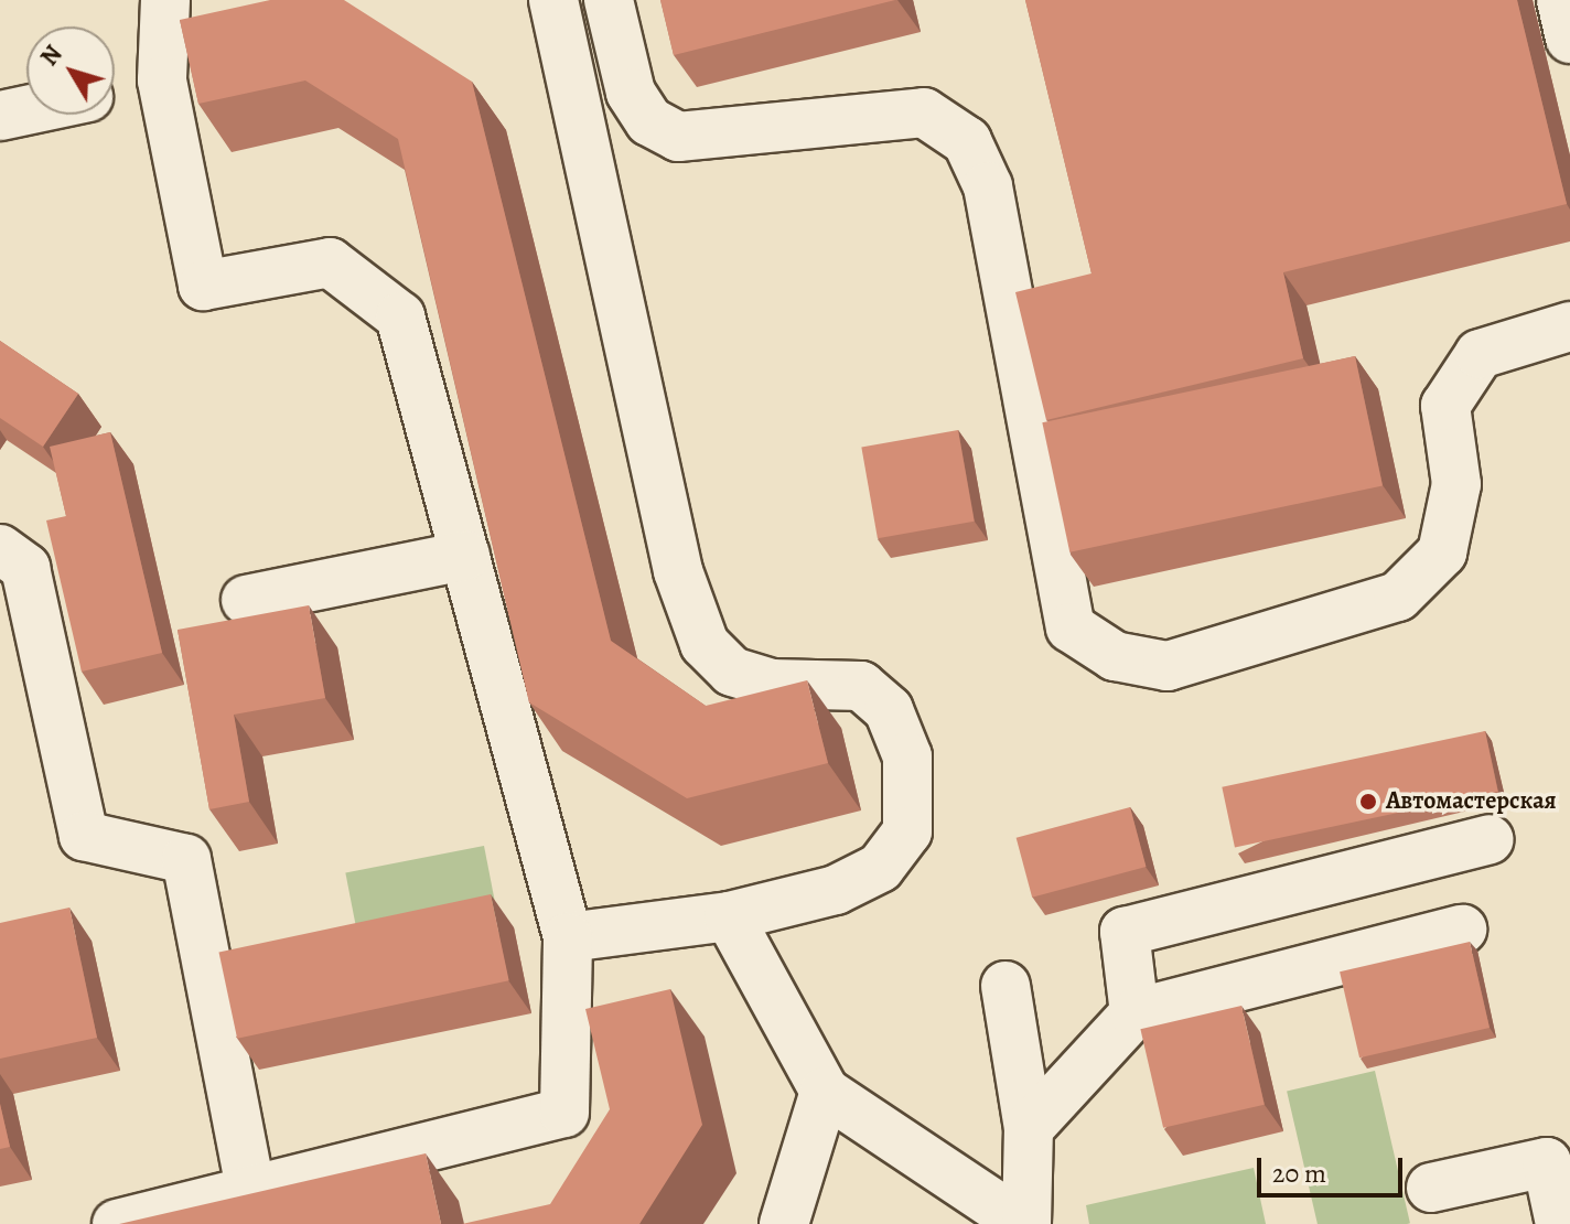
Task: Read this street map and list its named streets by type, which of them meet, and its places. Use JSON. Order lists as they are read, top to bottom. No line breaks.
{"places":["Автомастерская"],"scale_bar":"20 m","north":"top left"}
